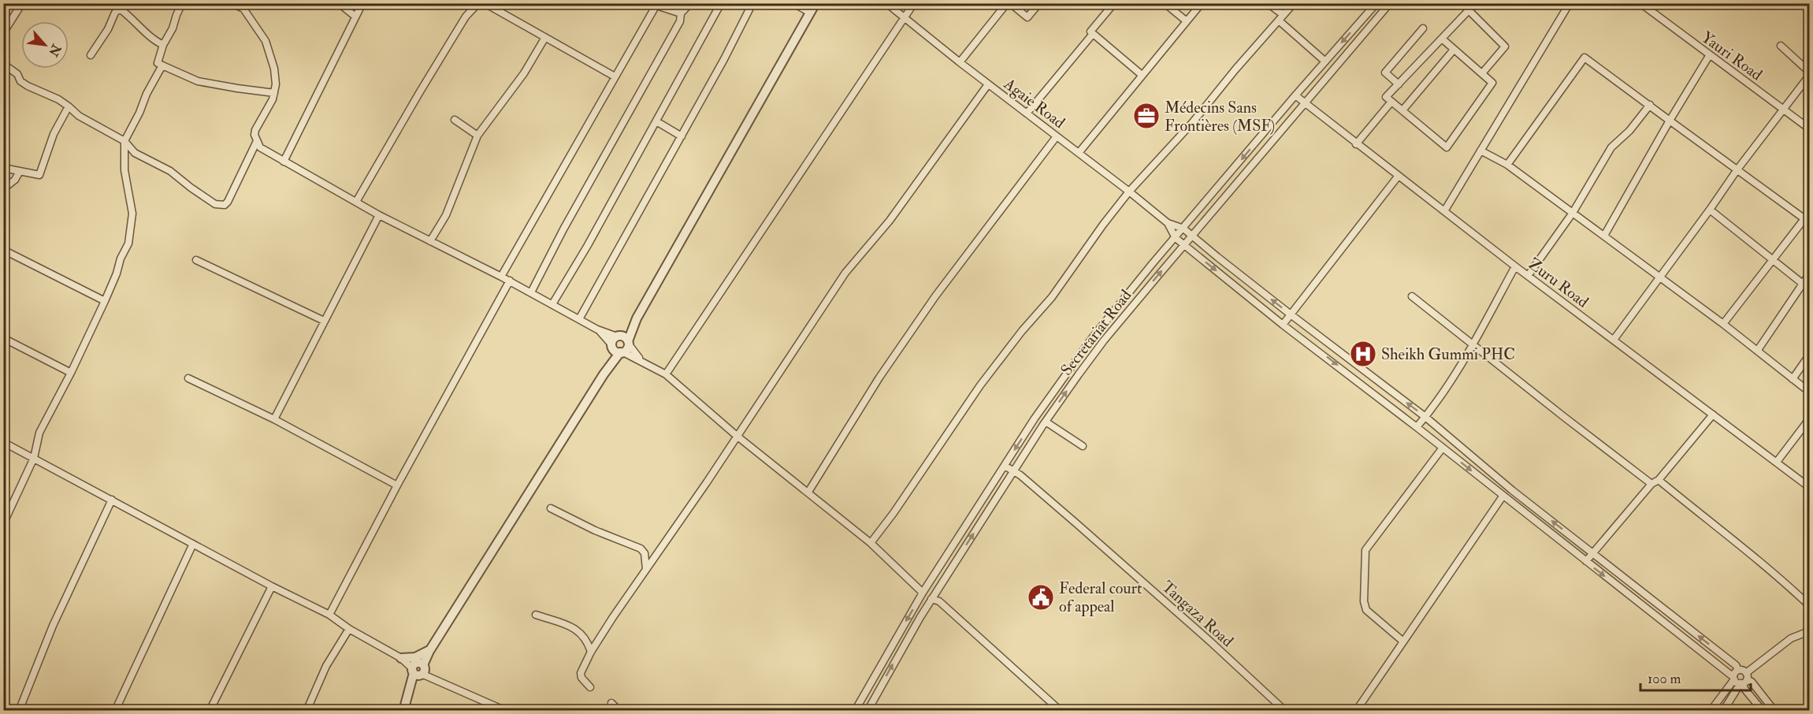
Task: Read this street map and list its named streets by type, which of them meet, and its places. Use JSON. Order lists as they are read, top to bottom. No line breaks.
{"streets":{"street":["Yauri Road","Agaie Road","Zuru Road","Secretariat Road","Tangaza Road"]},"crossings":[["Zuru Road","Secretariat Road"],["Secretariat Road","Tangaza Road"]],"places":{"office":["Médecins Sans Frontières (MSF)"],"hospital":["Sheikh Gummi PHC"],"public building":["Federal court of appeal"]},"scale_bar":"100 m","north":"bottom right"}
